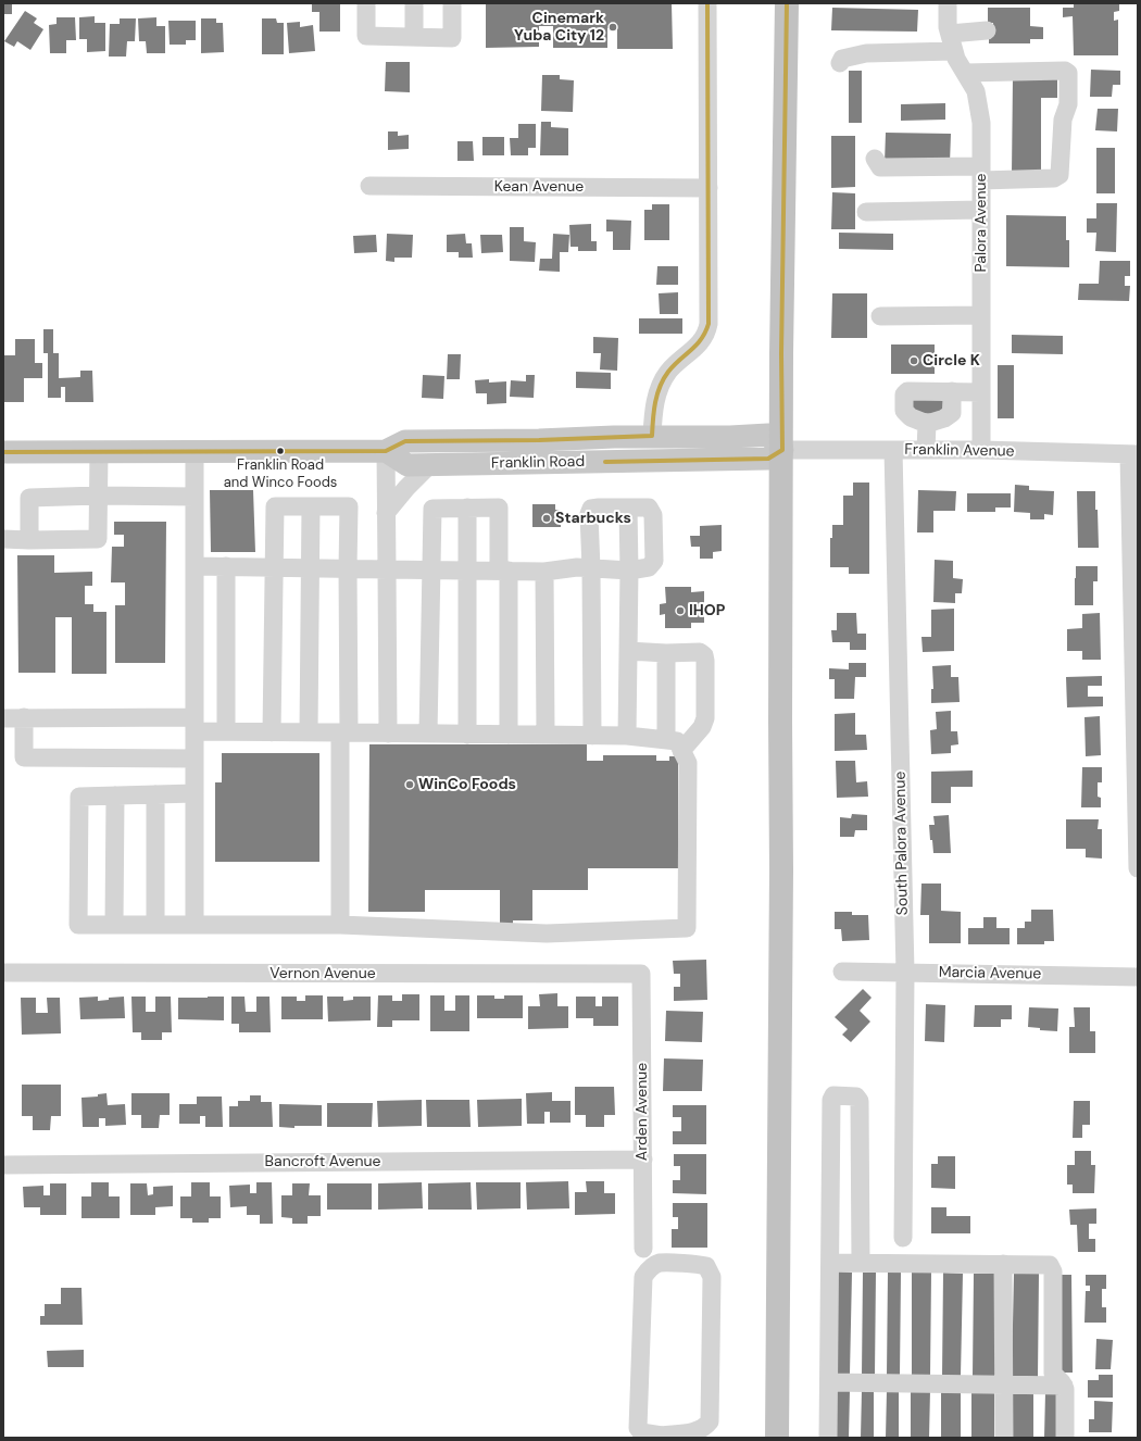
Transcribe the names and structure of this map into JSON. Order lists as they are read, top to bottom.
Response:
{
  "streets": {
    "main road": ["Franklin Road"],
    "street": [
      "Kean Avenue",
      "Palora Avenue",
      "Franklin Avenue",
      "South Palora Avenue",
      "Vernon Avenue",
      "Marcia Avenue",
      "Arden Avenue",
      "Bancroft Avenue"
    ]
  },
  "crossings": [
    ["Palora Avenue", "Franklin Avenue"],
    ["Franklin Avenue", "Franklin Road"],
    ["Franklin Avenue", "South Palora Avenue"],
    ["South Palora Avenue", "Marcia Avenue"],
    ["Vernon Avenue", "Arden Avenue"],
    ["Arden Avenue", "Bancroft Avenue"]
  ],
  "places": [
    "Cinemark Yuba City 12",
    "Circle K",
    "Franklin Road and Winco Foods",
    "Starbucks",
    "IHOP",
    "WinCo Foods"
  ]
}
